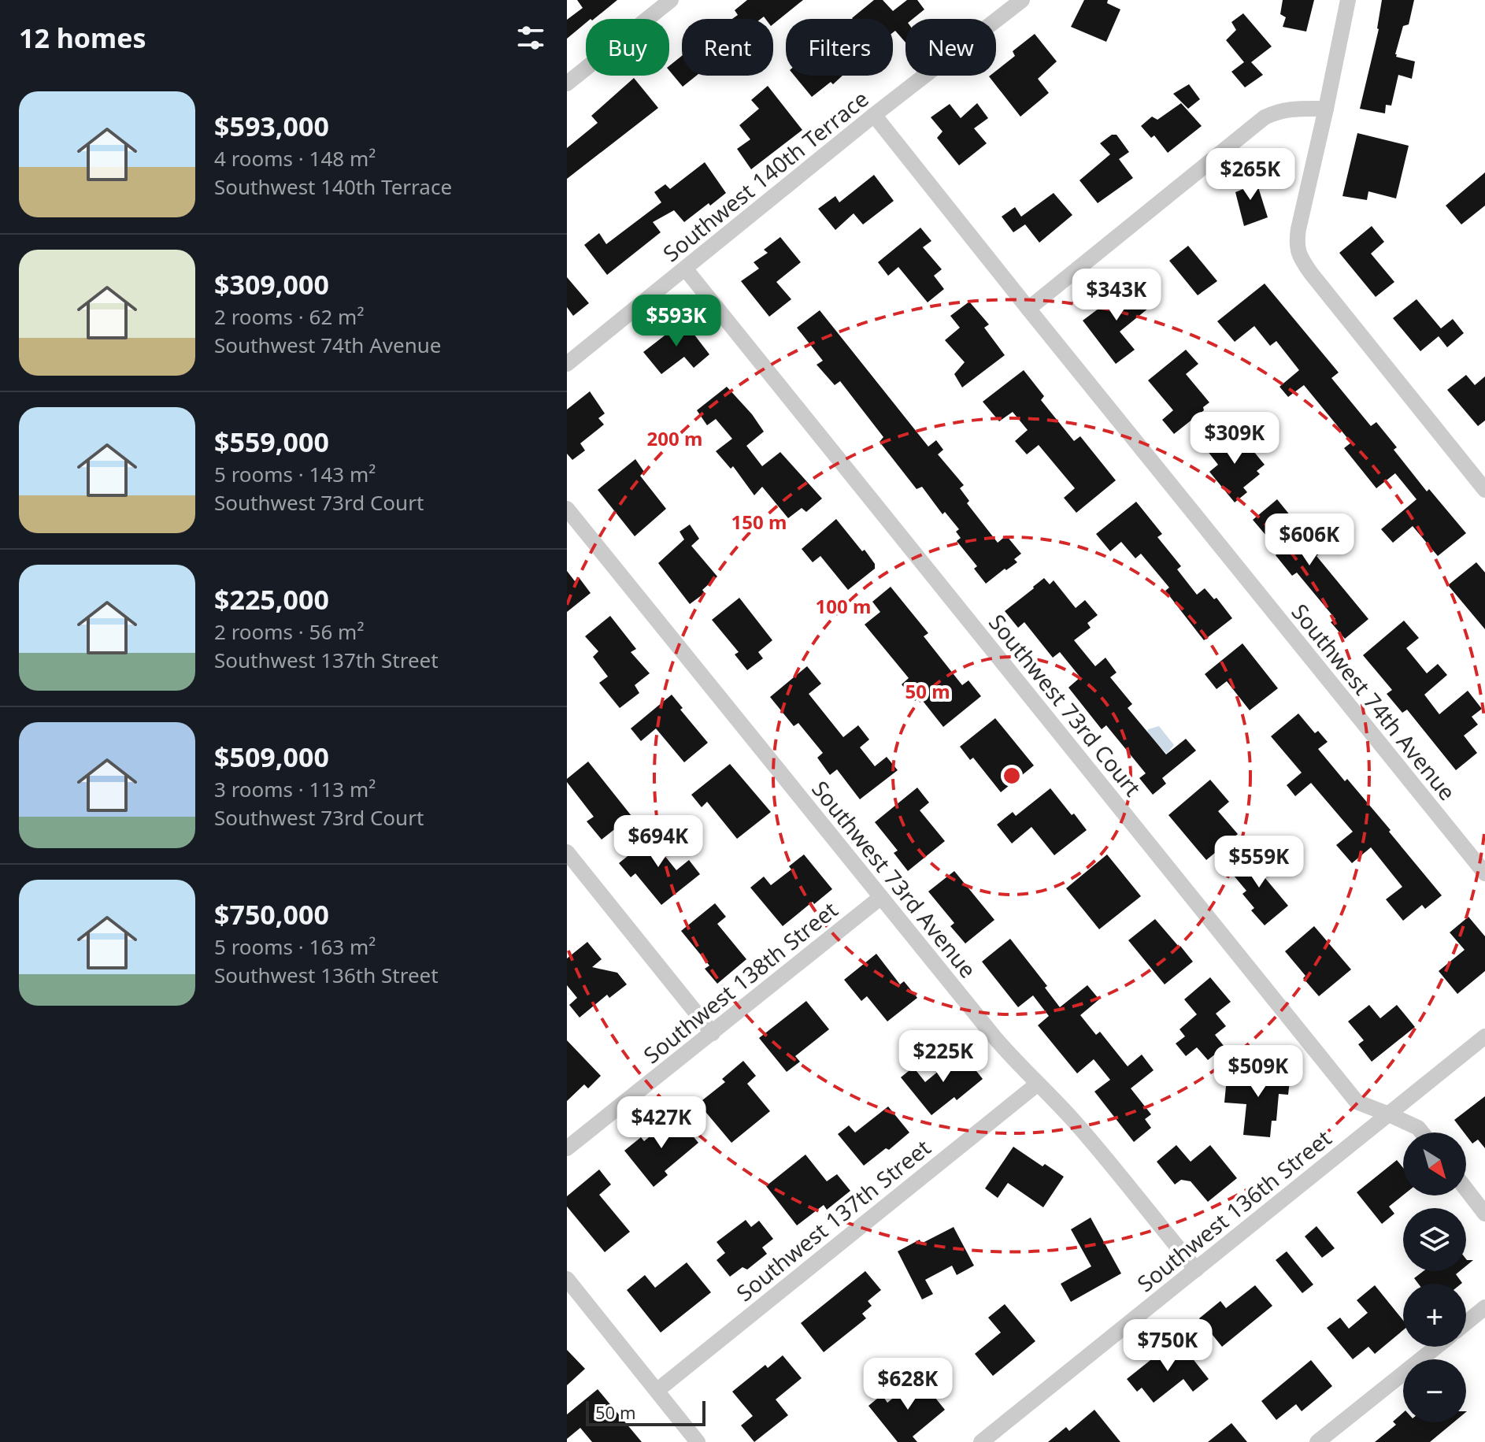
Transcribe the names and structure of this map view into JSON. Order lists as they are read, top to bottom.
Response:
{
  "streets": {
    "street": [
      "Southwest 140th Terrace",
      "Southwest 74th Avenue",
      "Southwest 73rd Court",
      "Southwest 73rd Avenue",
      "Southwest 138th Street",
      "Southwest 136th Street",
      "Southwest 137th Street"
    ]
  },
  "crossings": [
    ["Southwest 140th Terrace", "Southwest 74th Avenue"],
    ["Southwest 140th Terrace", "Southwest 73rd Court"],
    ["Southwest 73rd Court", "Southwest 136th Street"],
    ["Southwest 73rd Avenue", "Southwest 138th Street"],
    ["Southwest 73rd Avenue", "Southwest 136th Street"],
    ["Southwest 73rd Avenue", "Southwest 137th Street"]
  ],
  "scale_bar": "50 m",
  "north": "bottom right",
  "page": {
    "heading": "12 homes",
    "chip": [
      "Buy",
      "Rent",
      "Filters",
      "New"
    ],
    "list": [
      {
        "name": "$593,000",
        "note": "4 rooms · 148 m² · Southwest 140th Terrace"
      },
      {
        "name": "$309,000",
        "note": "2 rooms · 62 m² · Southwest 74th Avenue"
      },
      {
        "name": "$559,000",
        "note": "5 rooms · 143 m² · Southwest 73rd Court"
      },
      {
        "name": "$225,000",
        "note": "2 rooms · 56 m² · Southwest 137th Street"
      },
      {
        "name": "$509,000",
        "note": "3 rooms · 113 m² · Southwest 73rd Court"
      },
      {
        "name": "$750,000",
        "note": "5 rooms · 163 m² · Southwest 136th Street"
      }
    ],
    "price": [
      "$265K",
      "$343K",
      "$593K",
      "$309K",
      "$606K",
      "$694K",
      "$559K",
      "$225K",
      "$509K",
      "$427K",
      "$750K",
      "$628K"
    ],
    "map_buttons": ["+", "−"],
    "scale": "50 m"
  },
  "rings": [
    "200 m",
    "150 m",
    "100 m",
    "50 m"
  ]
}
